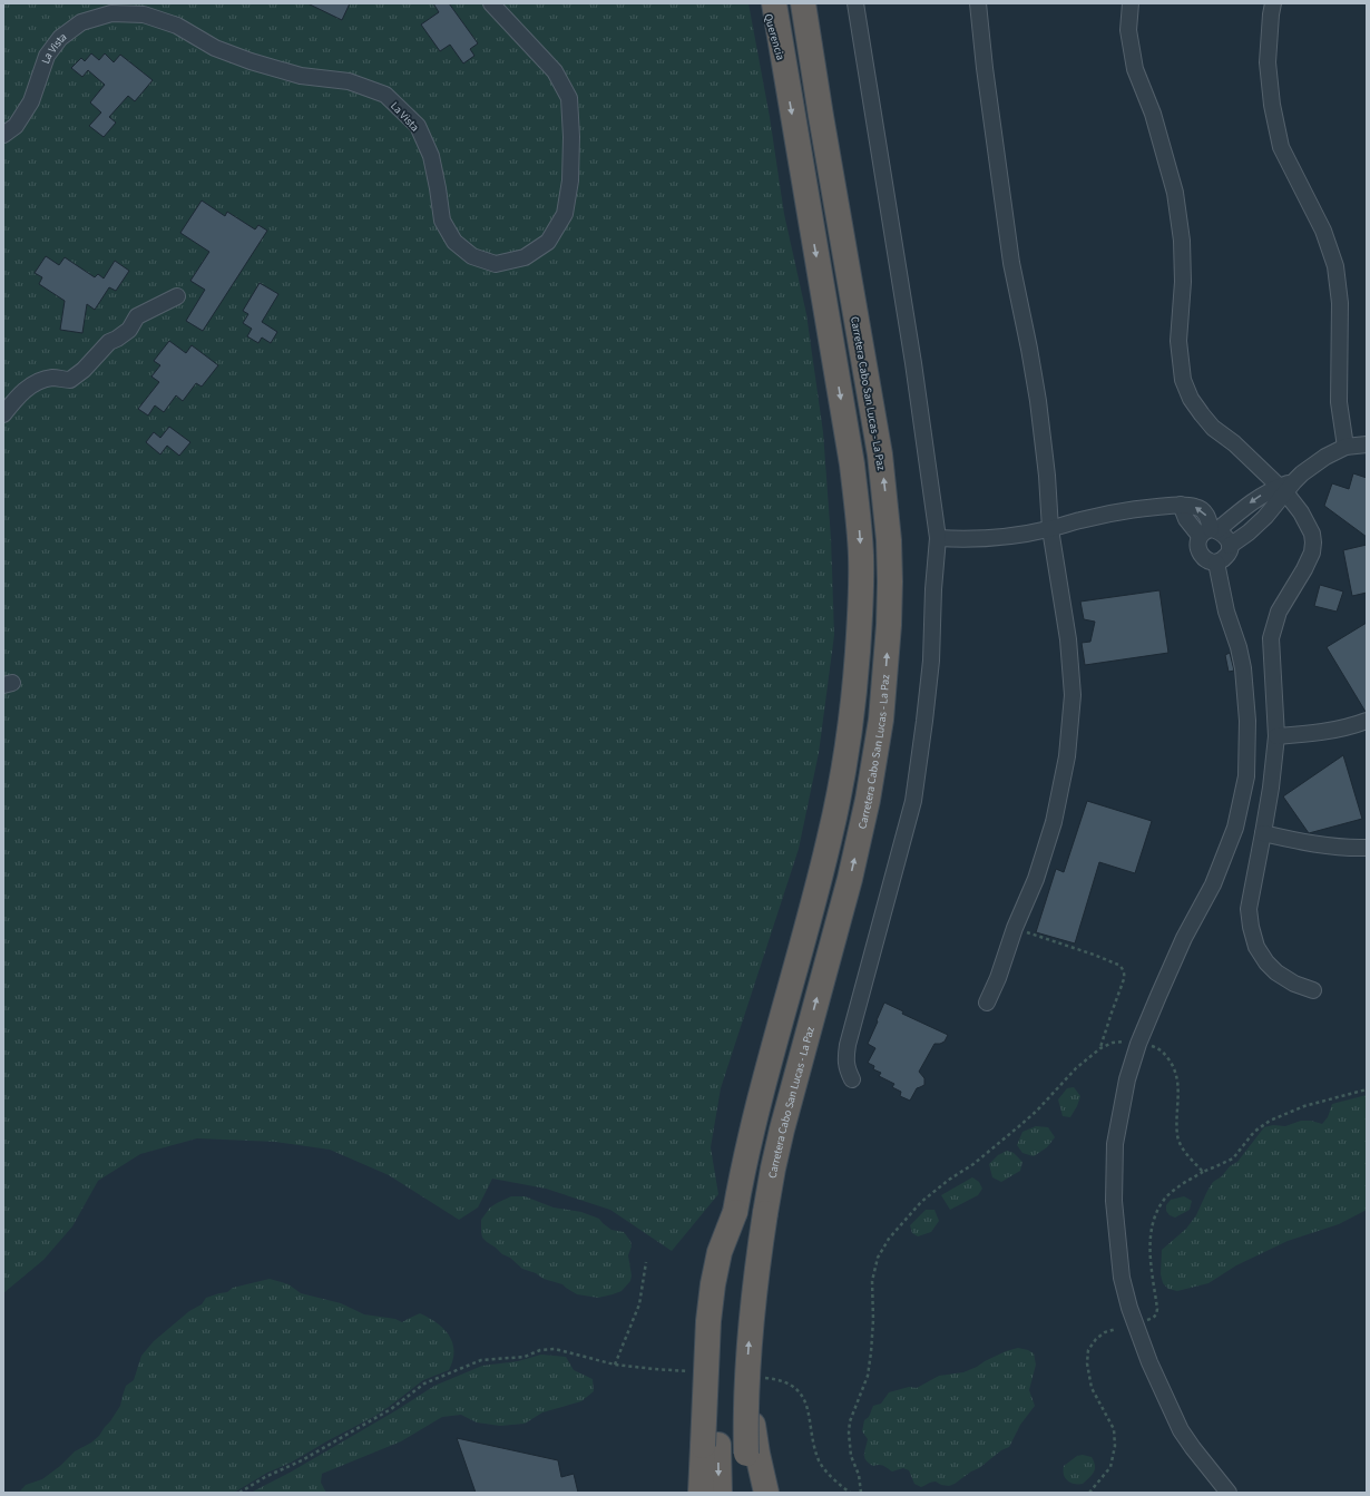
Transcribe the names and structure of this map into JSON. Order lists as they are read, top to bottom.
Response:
{
  "streets": {
    "highway": ["Carretera Cabo San Lucas - La Paz"],
    "street": ["Querencia", "La Vista"]
  }
}
